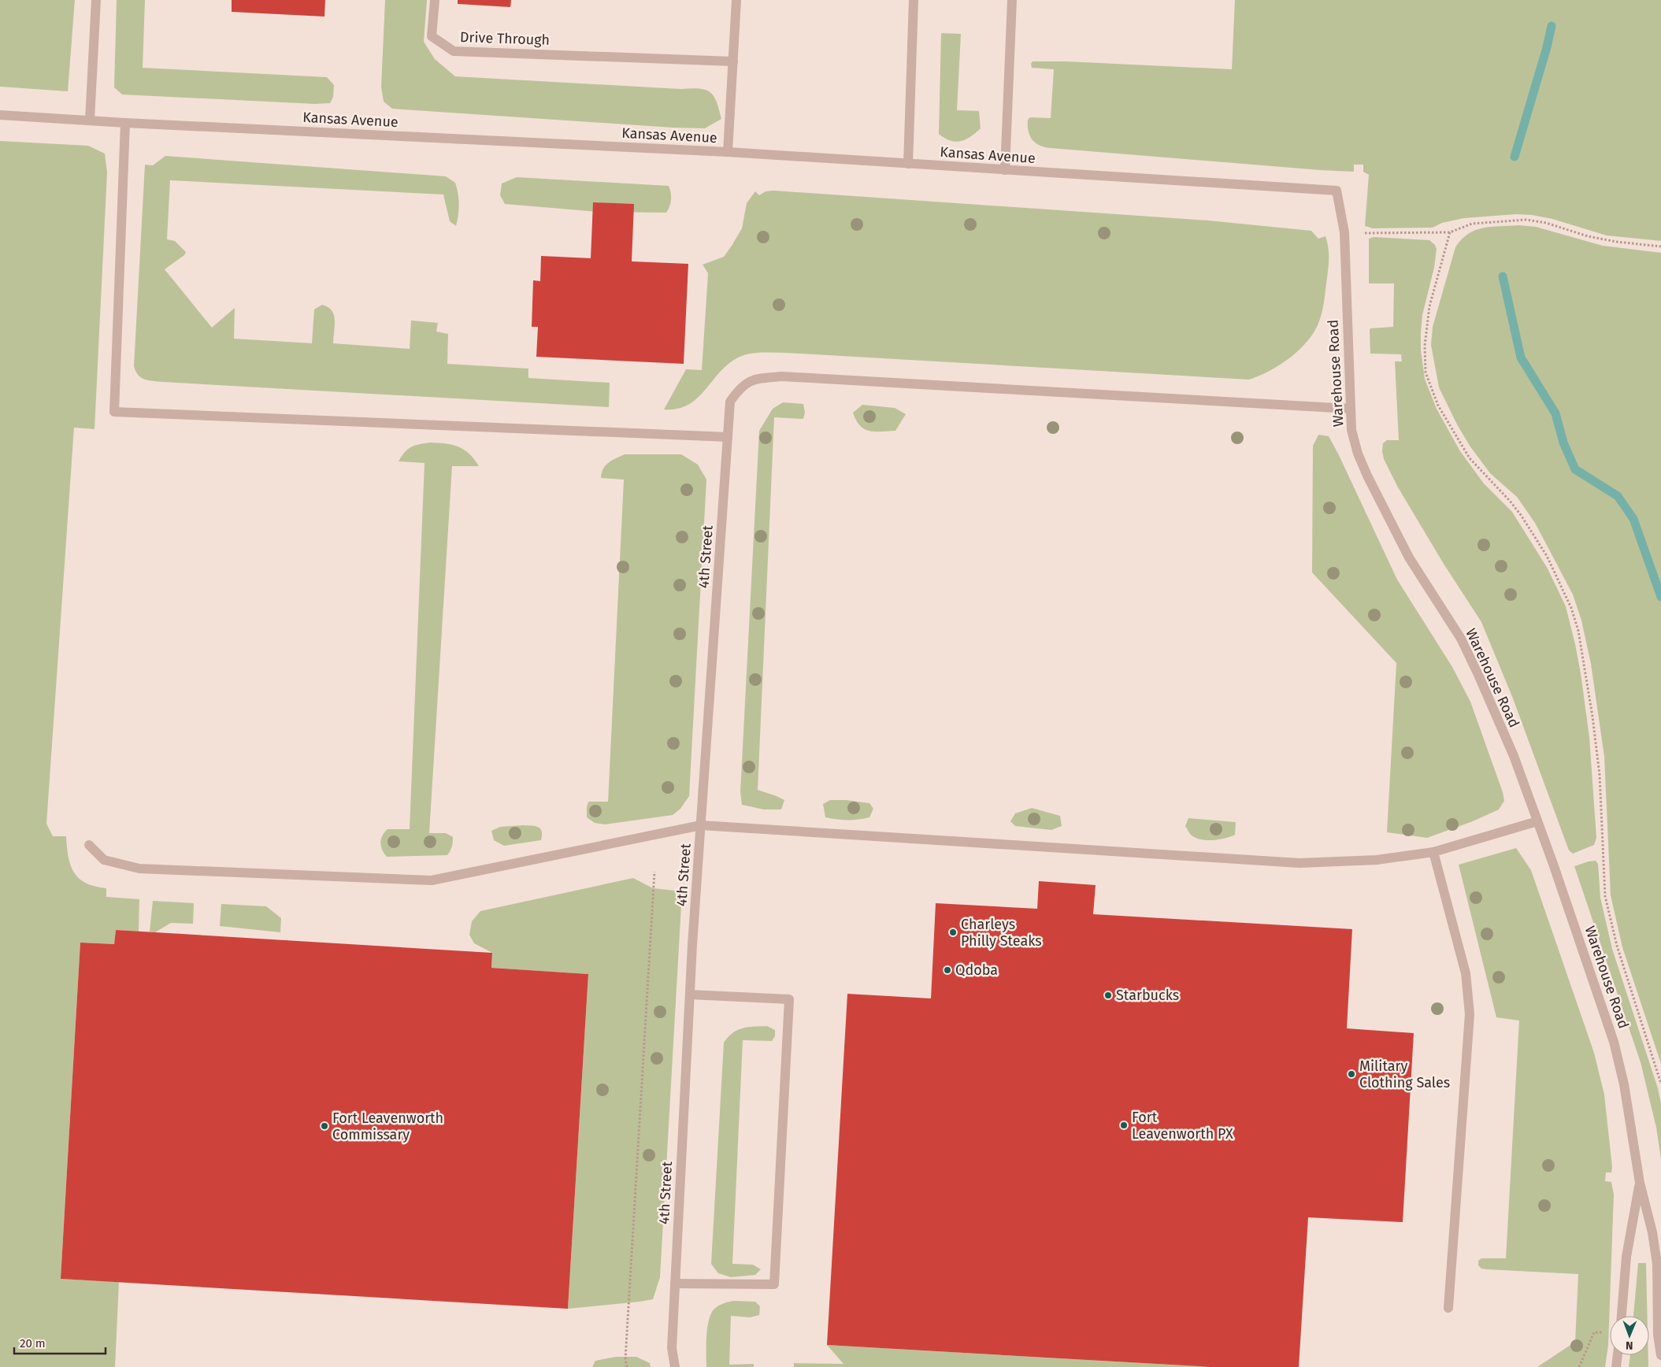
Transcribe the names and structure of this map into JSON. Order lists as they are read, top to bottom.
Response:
{
  "streets": {
    "street": [
      "Drive Through",
      "Kansas Avenue",
      "Warehouse Road",
      "4th Street"
    ]
  },
  "crossings": [
    ["Kansas Avenue", "Warehouse Road"],
    ["Warehouse Road", "4th Street"]
  ],
  "places": [
    "Charleys Philly Steaks",
    "Qdoba",
    "Starbucks",
    "Military Clothing Sales",
    "Fort Leavenworth PX",
    "Fort Leavenworth Commissary"
  ],
  "scale_bar": "20 m",
  "north": "bottom"
}
